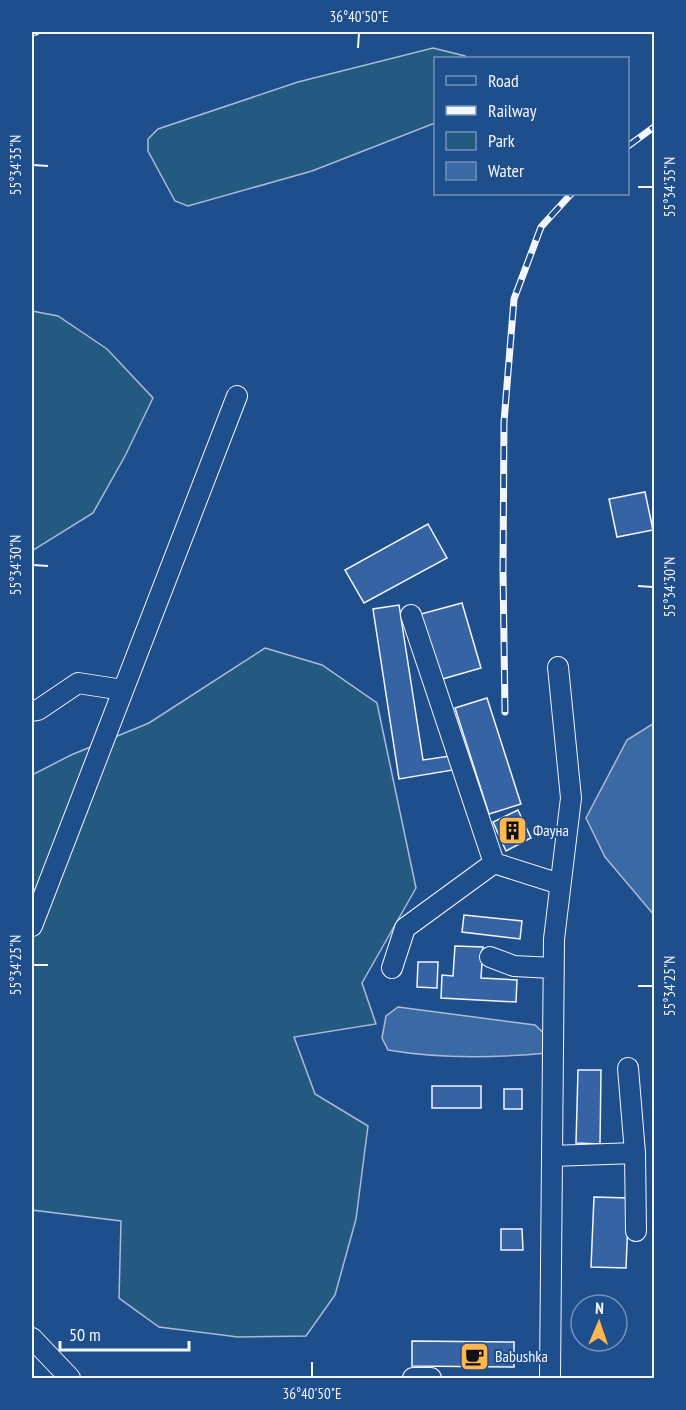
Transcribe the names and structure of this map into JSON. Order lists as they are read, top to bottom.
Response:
{
  "places": {
    "building": ["Фауна"],
    "cafe": ["Babushka"]
  },
  "legend": [
    "Road",
    "Railway",
    "Park",
    "Water"
  ],
  "scale_bar": "50 m",
  "north": "top",
  "coordinates": [
    "36°40'50\"E",
    "55°34'35\"N",
    "55°34'30\"N",
    "55°34'25\"N"
  ]
}
